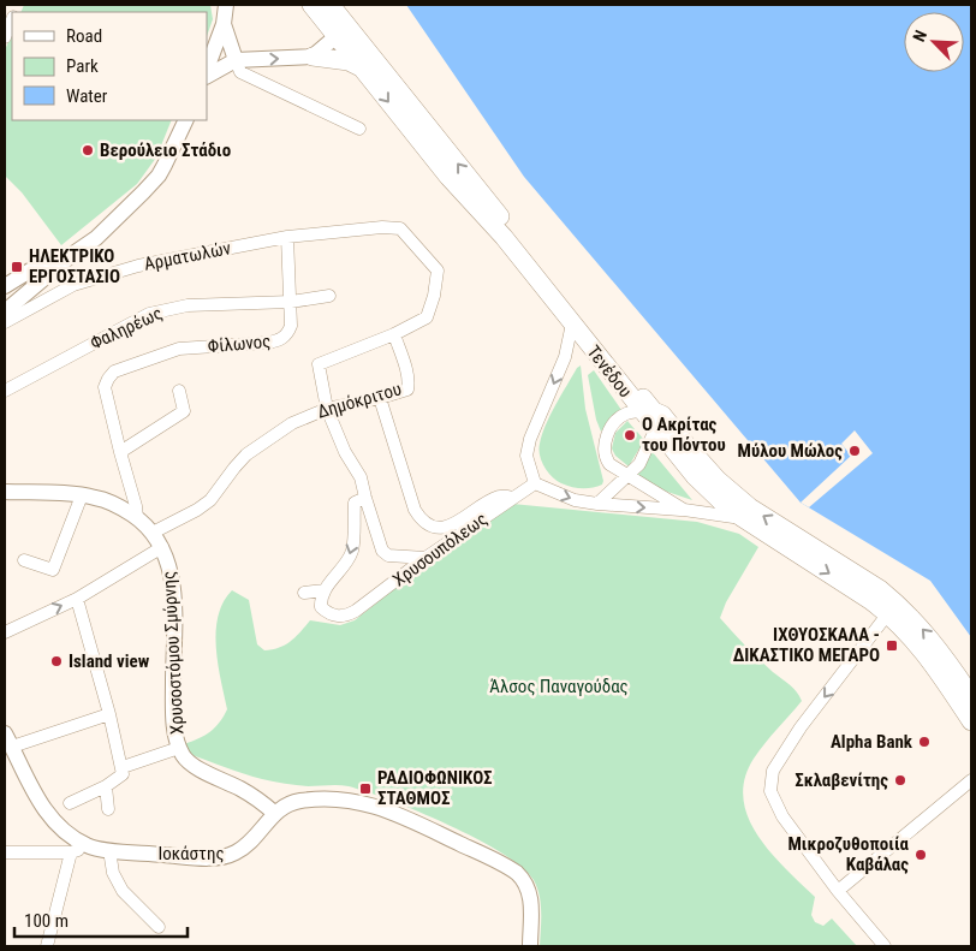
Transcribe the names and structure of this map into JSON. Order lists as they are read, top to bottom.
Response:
{
  "streets": {
    "main road": ["Τενέδου"],
    "street": [
      "Αρματωλών",
      "Φαληρέως",
      "Φίλωνος",
      "Δημόκριτου",
      "Χρυσουπόλεως",
      "Χρυσοστόμου Σμύρνης",
      "Ιοκάστης"
    ]
  },
  "crossings": [
    ["Αρματωλών", "Φίλωνος"],
    ["Αρματωλών", "Δημόκριτου"],
    ["Φαληρέως", "Φίλωνος"],
    ["Δημόκριτου", "Χρυσοστόμου Σμύρνης"],
    ["Χρυσοστόμου Σμύρνης", "Ιοκάστης"]
  ],
  "parks": ["Άλσος Παναγούδας"],
  "places": {
    "other": [
      "Βερούλειο Στάδιο",
      "Ο Ακρίτας του Πόντου",
      "Μύλου Μώλος",
      "Island view",
      "Alpha Bank",
      "Σκλαβενίτης",
      "Μικροζυθοποιία Καβάλας"
    ],
    "transit": ["ΗΛΕΚΤΡΙΚΟ ΕΡΓΟΣΤΑΣΙΟ", "ΙΧΘΥΟΣΚΑΛΑ - ΔΙΚΑΣΤΙΚΟ ΜΕΓΑΡΟ", "ΡΑΔΙΟΦΩΝΙΚΟΣ ΣΤΑΘΜΟΣ"]
  },
  "legend": ["Road", "Park", "Water"],
  "scale_bar": "100 m",
  "north": "top left"
}
